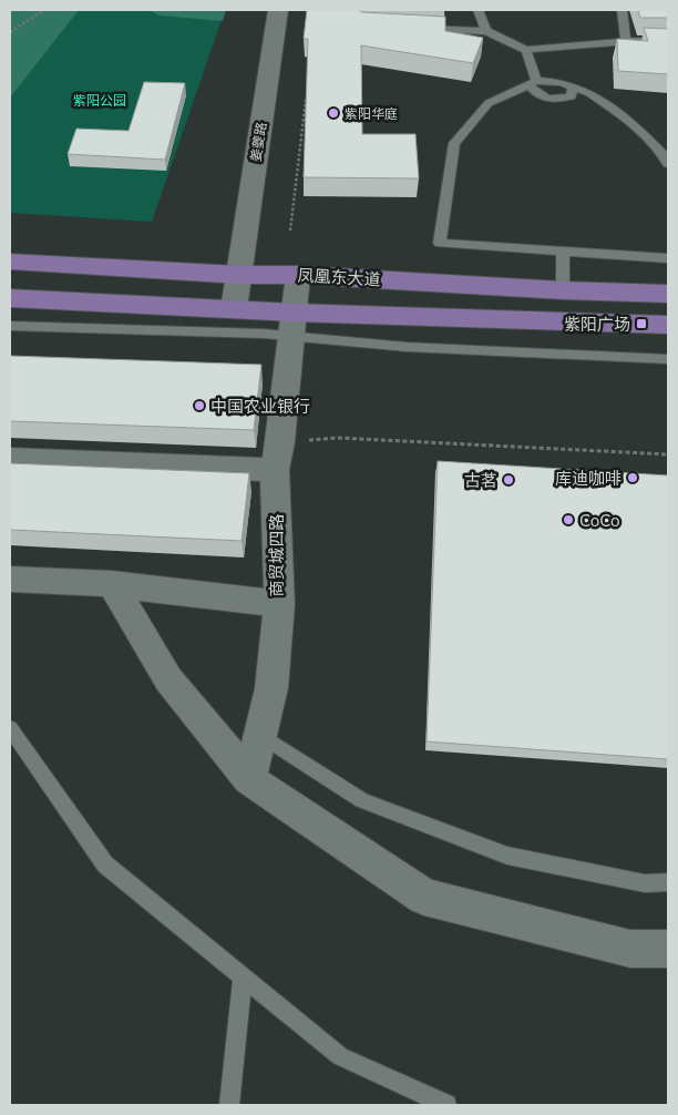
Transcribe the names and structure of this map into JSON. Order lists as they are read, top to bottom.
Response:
{
  "streets": {
    "main road": ["凤凰东大道"],
    "street": ["姜夔路", "商贸城四路"]
  },
  "crossings": [
    ["姜夔路", "凤凰东大道"],
    ["凤凰东大道", "商贸城四路"]
  ],
  "parks": ["紫阳公园"],
  "places": {
    "other": [
      "紫阳华庭",
      "中国农业银行",
      "库迪咖啡",
      "古茗",
      "CoCo"
    ],
    "transit": ["紫阳广场"]
  }
}
